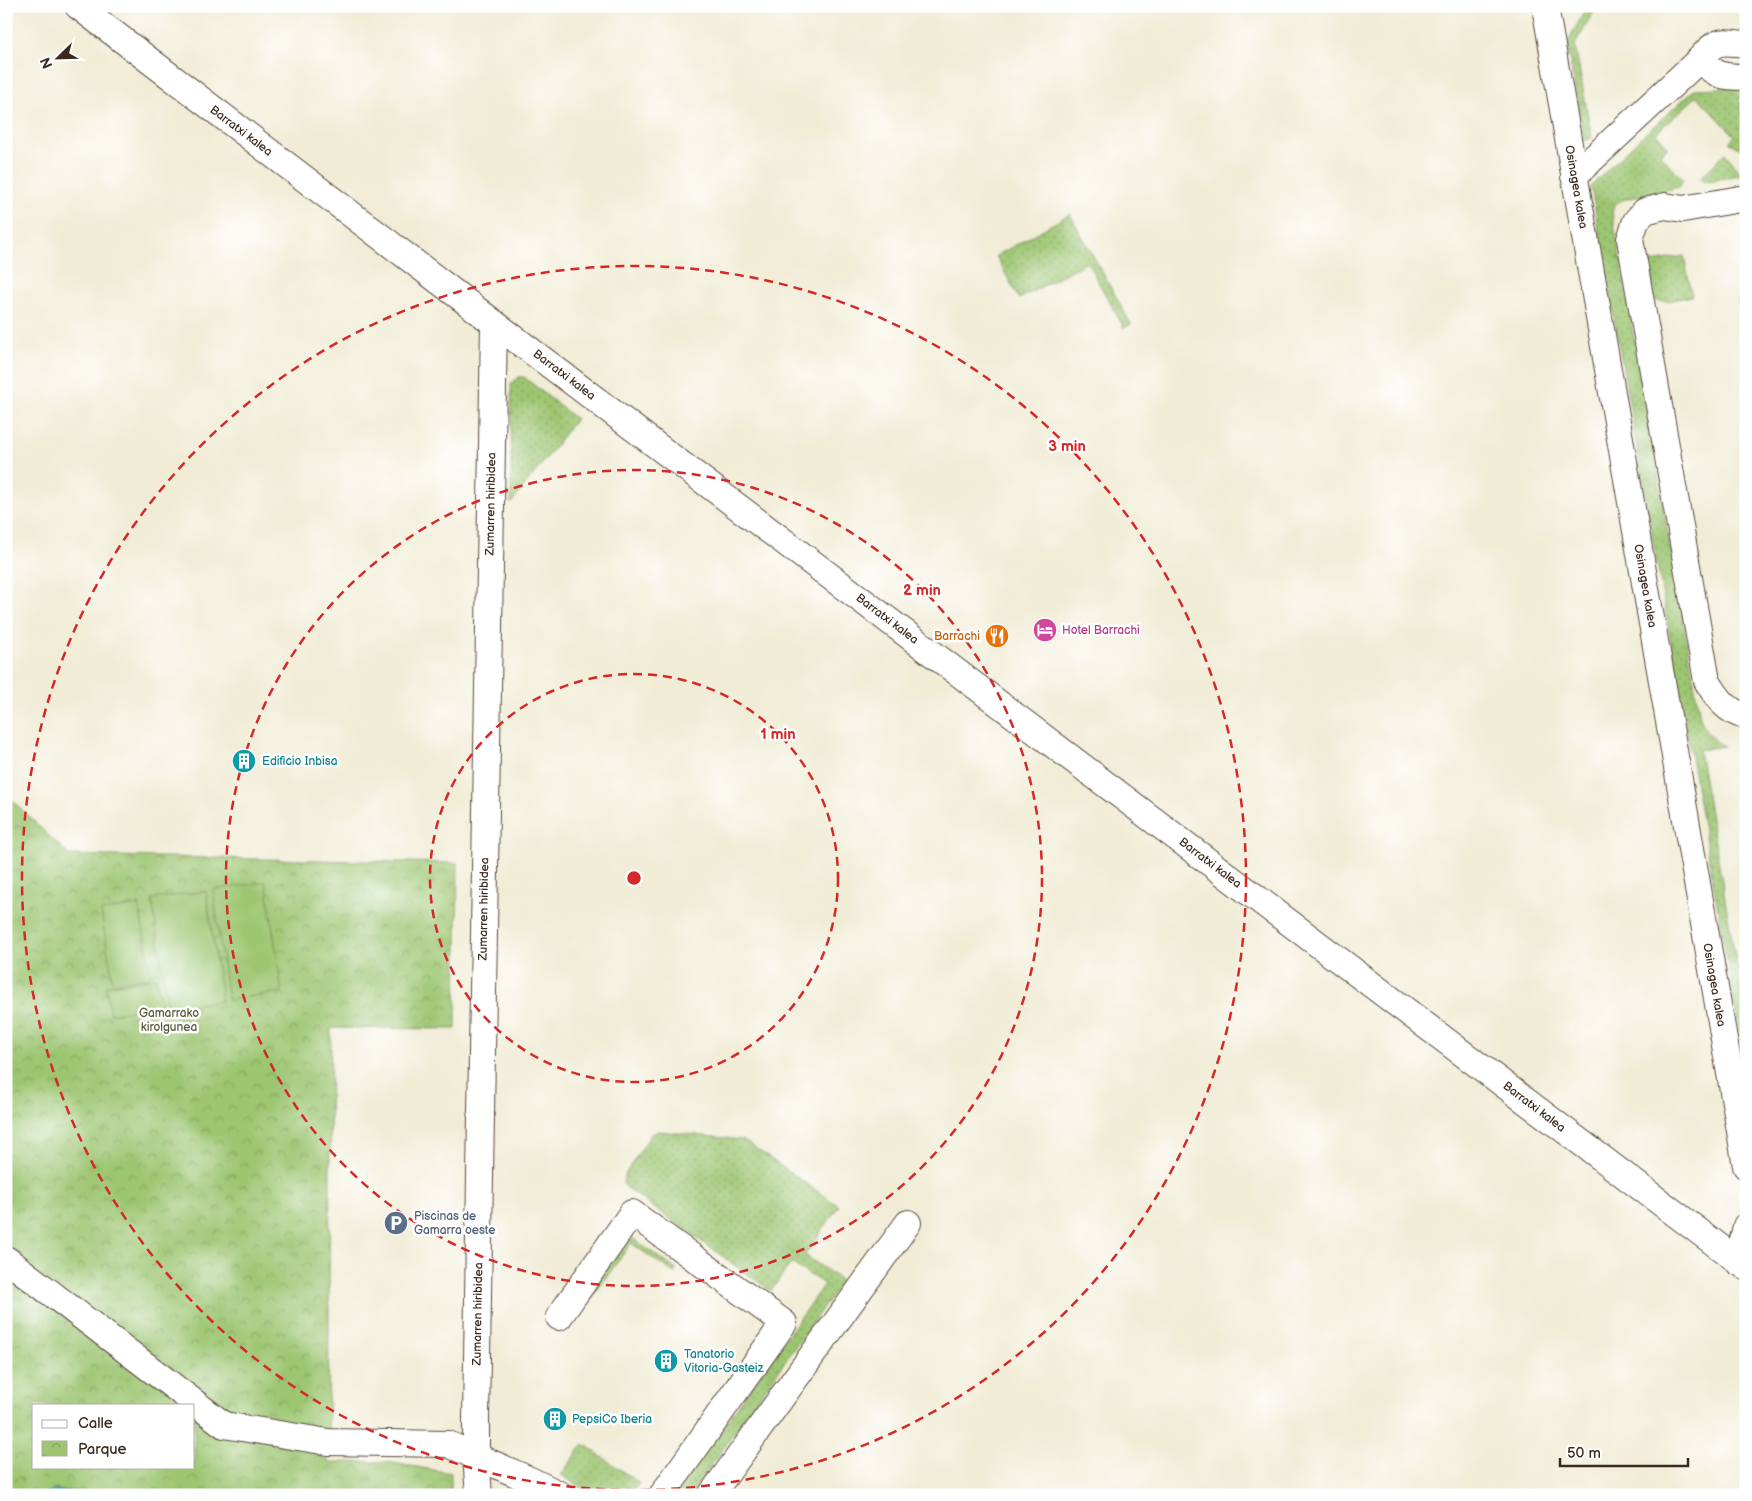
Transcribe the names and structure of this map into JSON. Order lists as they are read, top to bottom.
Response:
{
  "streets": {
    "street": ["Barratxi kalea", "Osinagea kalea", "Zumarren hiribidea"]
  },
  "crossings": [
    ["Barratxi kalea", "Zumarren hiribidea"]
  ],
  "parks": ["Gamarrako kirolgunea"],
  "places": {
    "hotel": ["Hotel Barrachi"],
    "restaurant": ["Barrachi"],
    "building": ["Edificio Inbisa", "Tanatorio Vitoria-Gasteiz", "PepsiCo Iberia"],
    "parking": ["Piscinas de Gamarra oeste"]
  },
  "legend": ["Calle", "Parque"],
  "scale_bar": "50 m",
  "north": "bottom left",
  "rings": ["3 min", "2 min", "1 min"]
}
